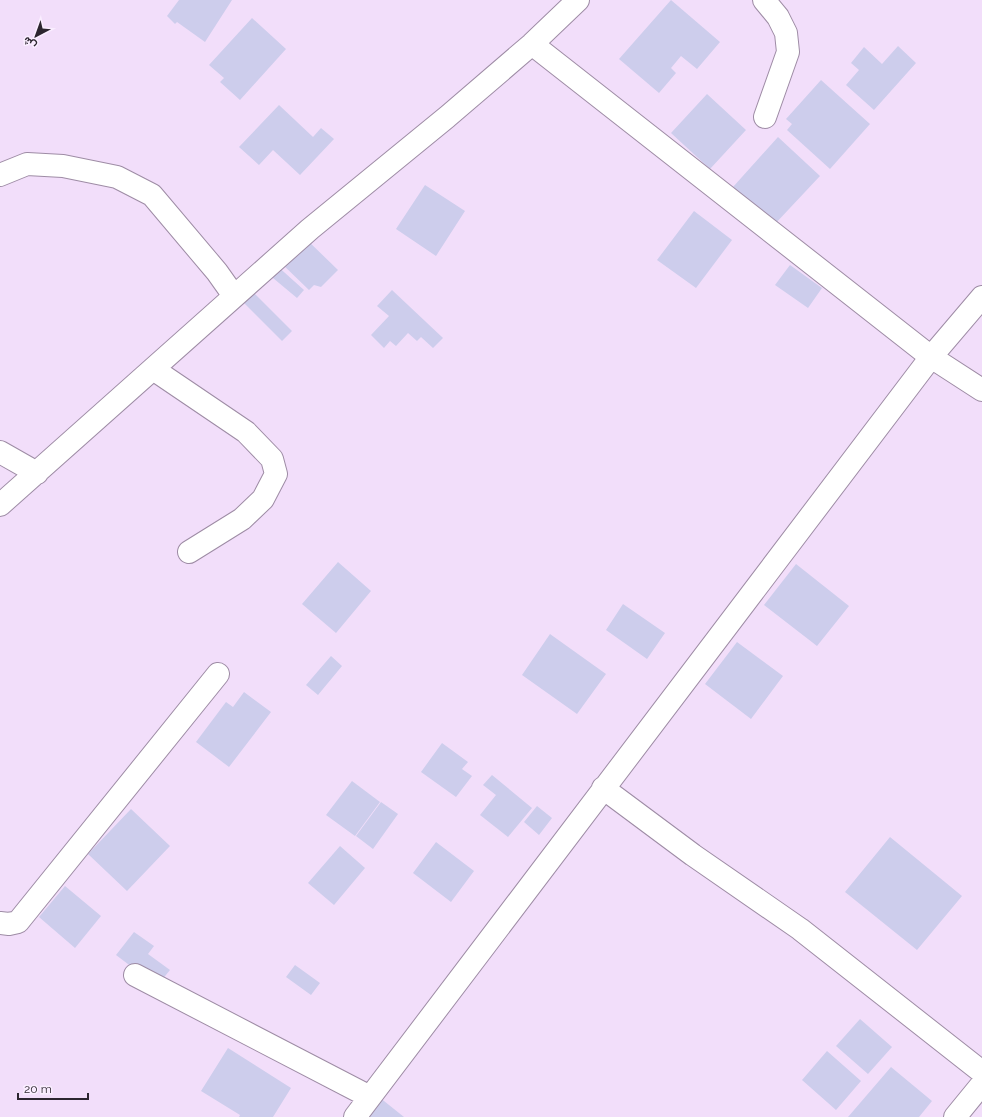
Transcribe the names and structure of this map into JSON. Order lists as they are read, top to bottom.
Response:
{
  "scale_bar": "20 m",
  "north": "bottom left"
}
